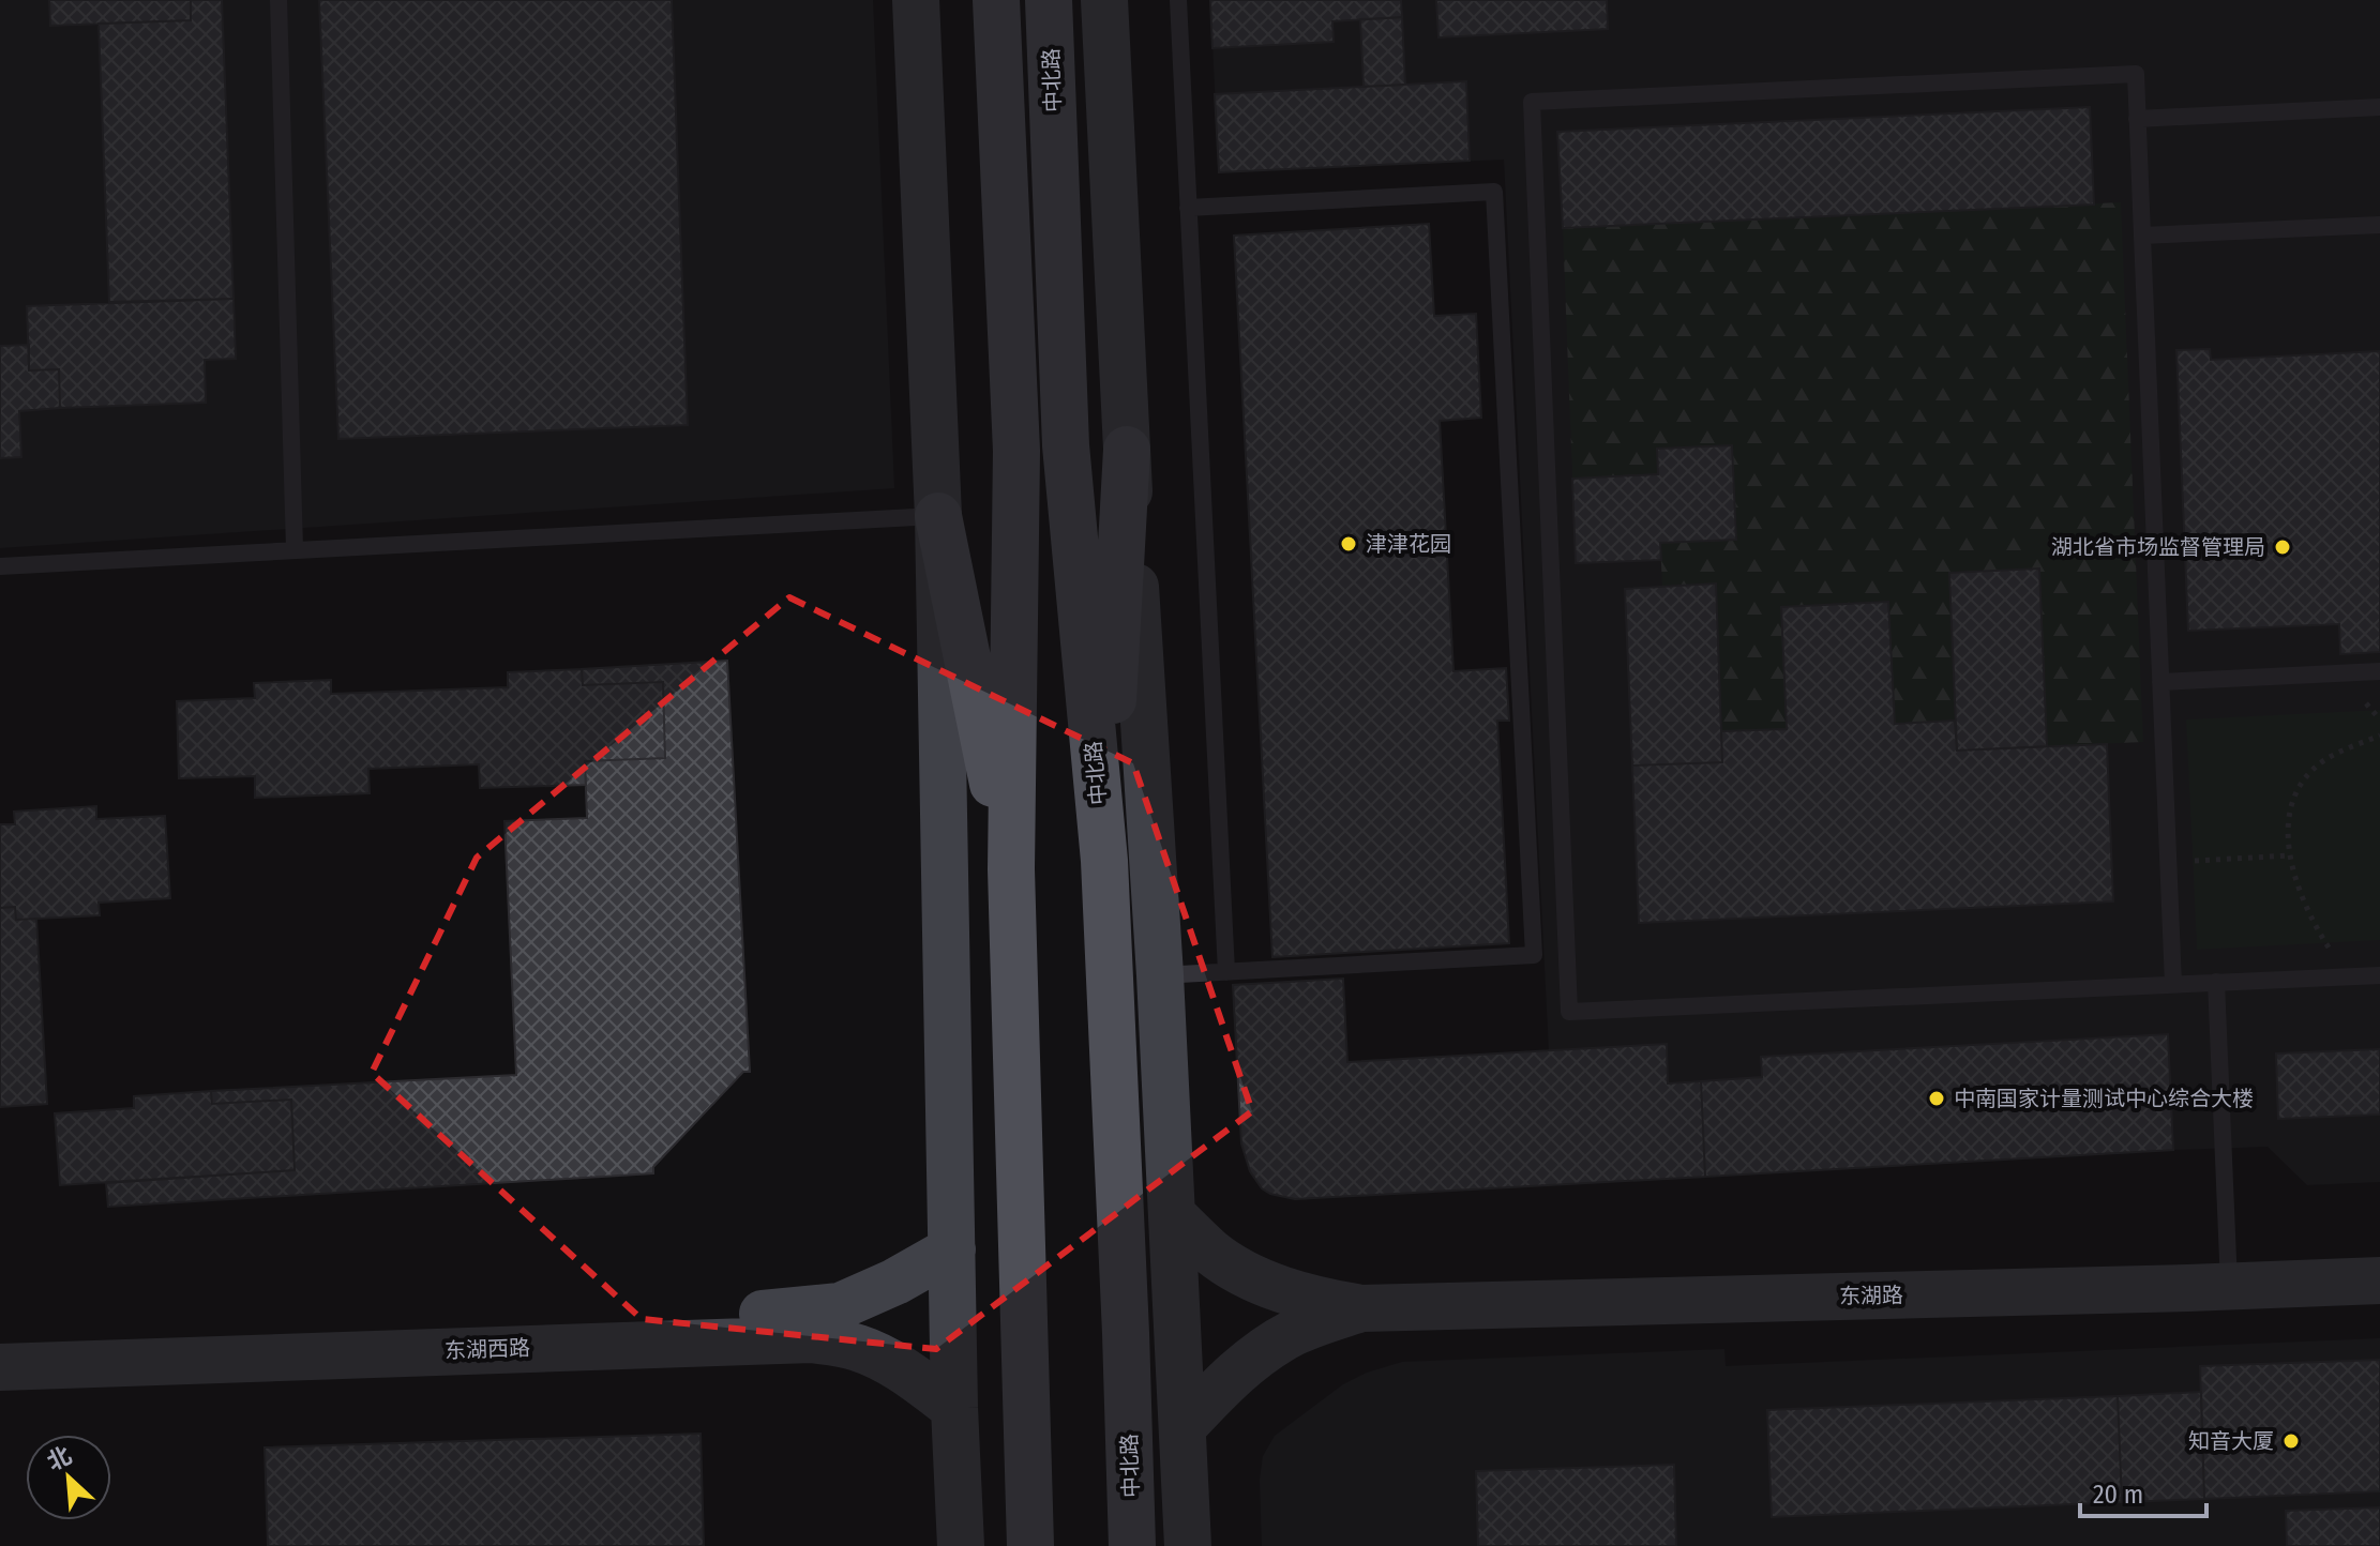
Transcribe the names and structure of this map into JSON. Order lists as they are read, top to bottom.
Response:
{
  "streets": {
    "main road": ["中北路"],
    "street": ["东湖路", "东湖西路"]
  },
  "crossings": [
    ["中北路", "东湖路"]
  ],
  "places": [
    "津津花园",
    "湖北省市场监督管理局",
    "中南国家计量测试中心综合大楼",
    "知音大厦"
  ],
  "scale_bar": "20 m",
  "north": "top left"
}
